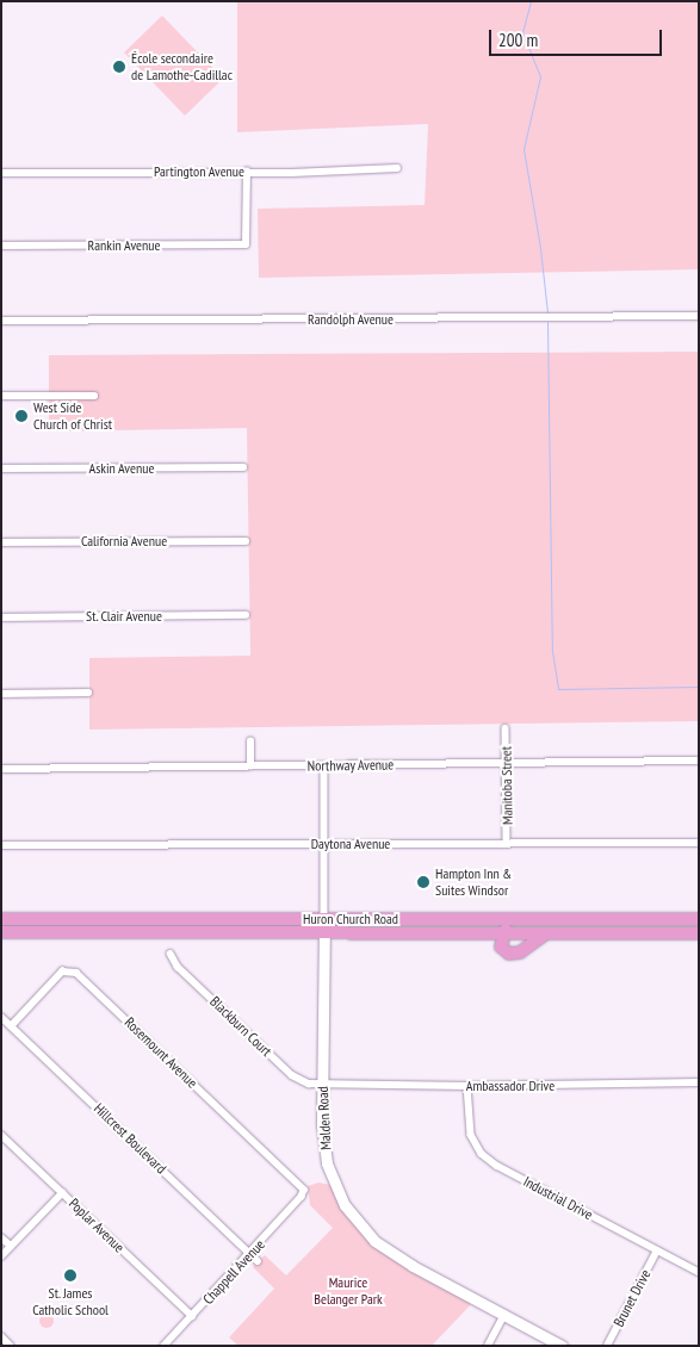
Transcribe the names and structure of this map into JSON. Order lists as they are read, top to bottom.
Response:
{
  "streets": {
    "highway": ["Huron Church Road"],
    "main road": ["Malden Road"],
    "street": [
      "Partington Avenue",
      "Rankin Avenue",
      "Randolph Avenue",
      "Askin Avenue",
      "California Avenue",
      "St. Clair Avenue",
      "Northway Avenue",
      "Manitoba Street",
      "Daytona Avenue",
      "Blackburn Court",
      "Rosemount Avenue",
      "Ambassador Drive",
      "Hillcrest Boulevard",
      "Industrial Drive",
      "Poplar Avenue",
      "Chappell Avenue",
      "Brunet Drive"
    ]
  },
  "crossings": [
    ["Partington Avenue", "Rankin Avenue"],
    ["Northway Avenue", "Manitoba Street"],
    ["Northway Avenue", "Malden Road"],
    ["Manitoba Street", "Daytona Avenue"],
    ["Daytona Avenue", "Malden Road"],
    ["Huron Church Road", "Malden Road"],
    ["Blackburn Court", "Ambassador Drive"],
    ["Blackburn Court", "Malden Road"],
    ["Rosemount Avenue", "Hillcrest Boulevard"],
    ["Rosemount Avenue", "Chappell Avenue"],
    ["Ambassador Drive", "Malden Road"],
    ["Ambassador Drive", "Industrial Drive"],
    ["Hillcrest Boulevard", "Chappell Avenue"],
    ["Industrial Drive", "Brunet Drive"],
    ["Poplar Avenue", "Chappell Avenue"]
  ],
  "parks": ["Maurice Belanger Park"],
  "places": [
    "École secondaire de Lamothe-Cadillac",
    "West Side Church of Christ",
    "Hampton Inn & Suites Windsor",
    "St. James Catholic School"
  ],
  "scale_bar": "200 m"
}
